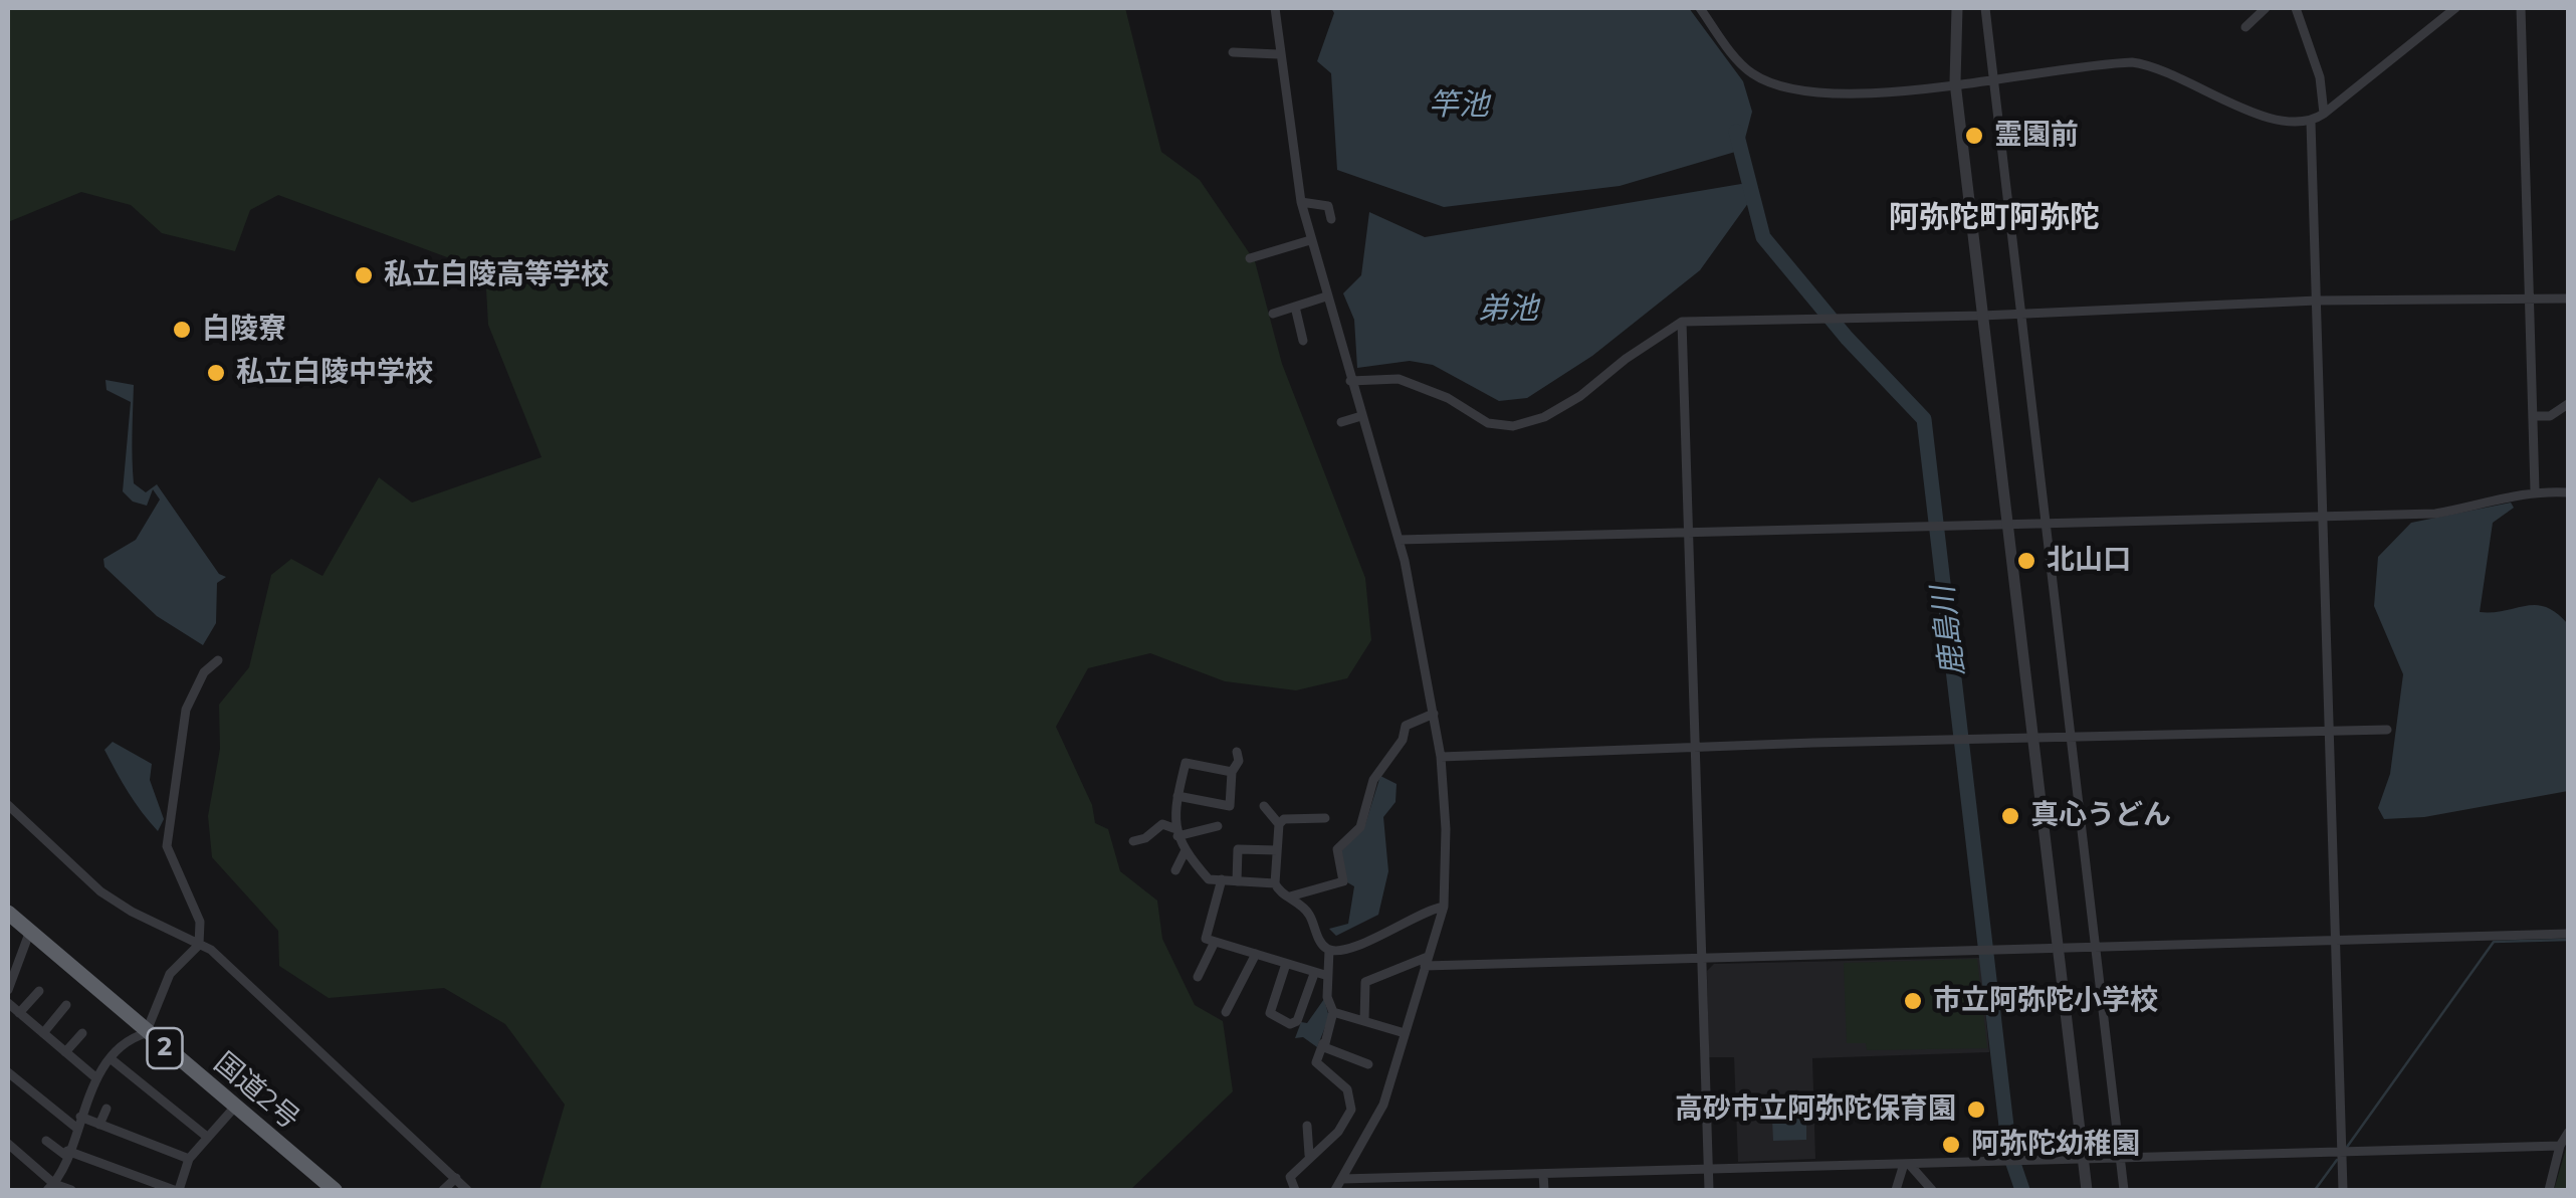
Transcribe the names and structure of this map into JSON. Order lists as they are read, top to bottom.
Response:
{
  "streets": {
    "highway": ["2", "国道2号"]
  },
  "districts": ["阿弥陀町阿弥陀"],
  "water": ["竿池", "弟池", "鹿島川"],
  "places": [
    "霊園前",
    "私立白陵高等学校",
    "白陵寮",
    "私立白陵中学校",
    "北山口",
    "真心うどん",
    "市立阿弥陀小学校",
    "高砂市立阿弥陀保育園",
    "阿弥陀幼稚園"
  ]
}
